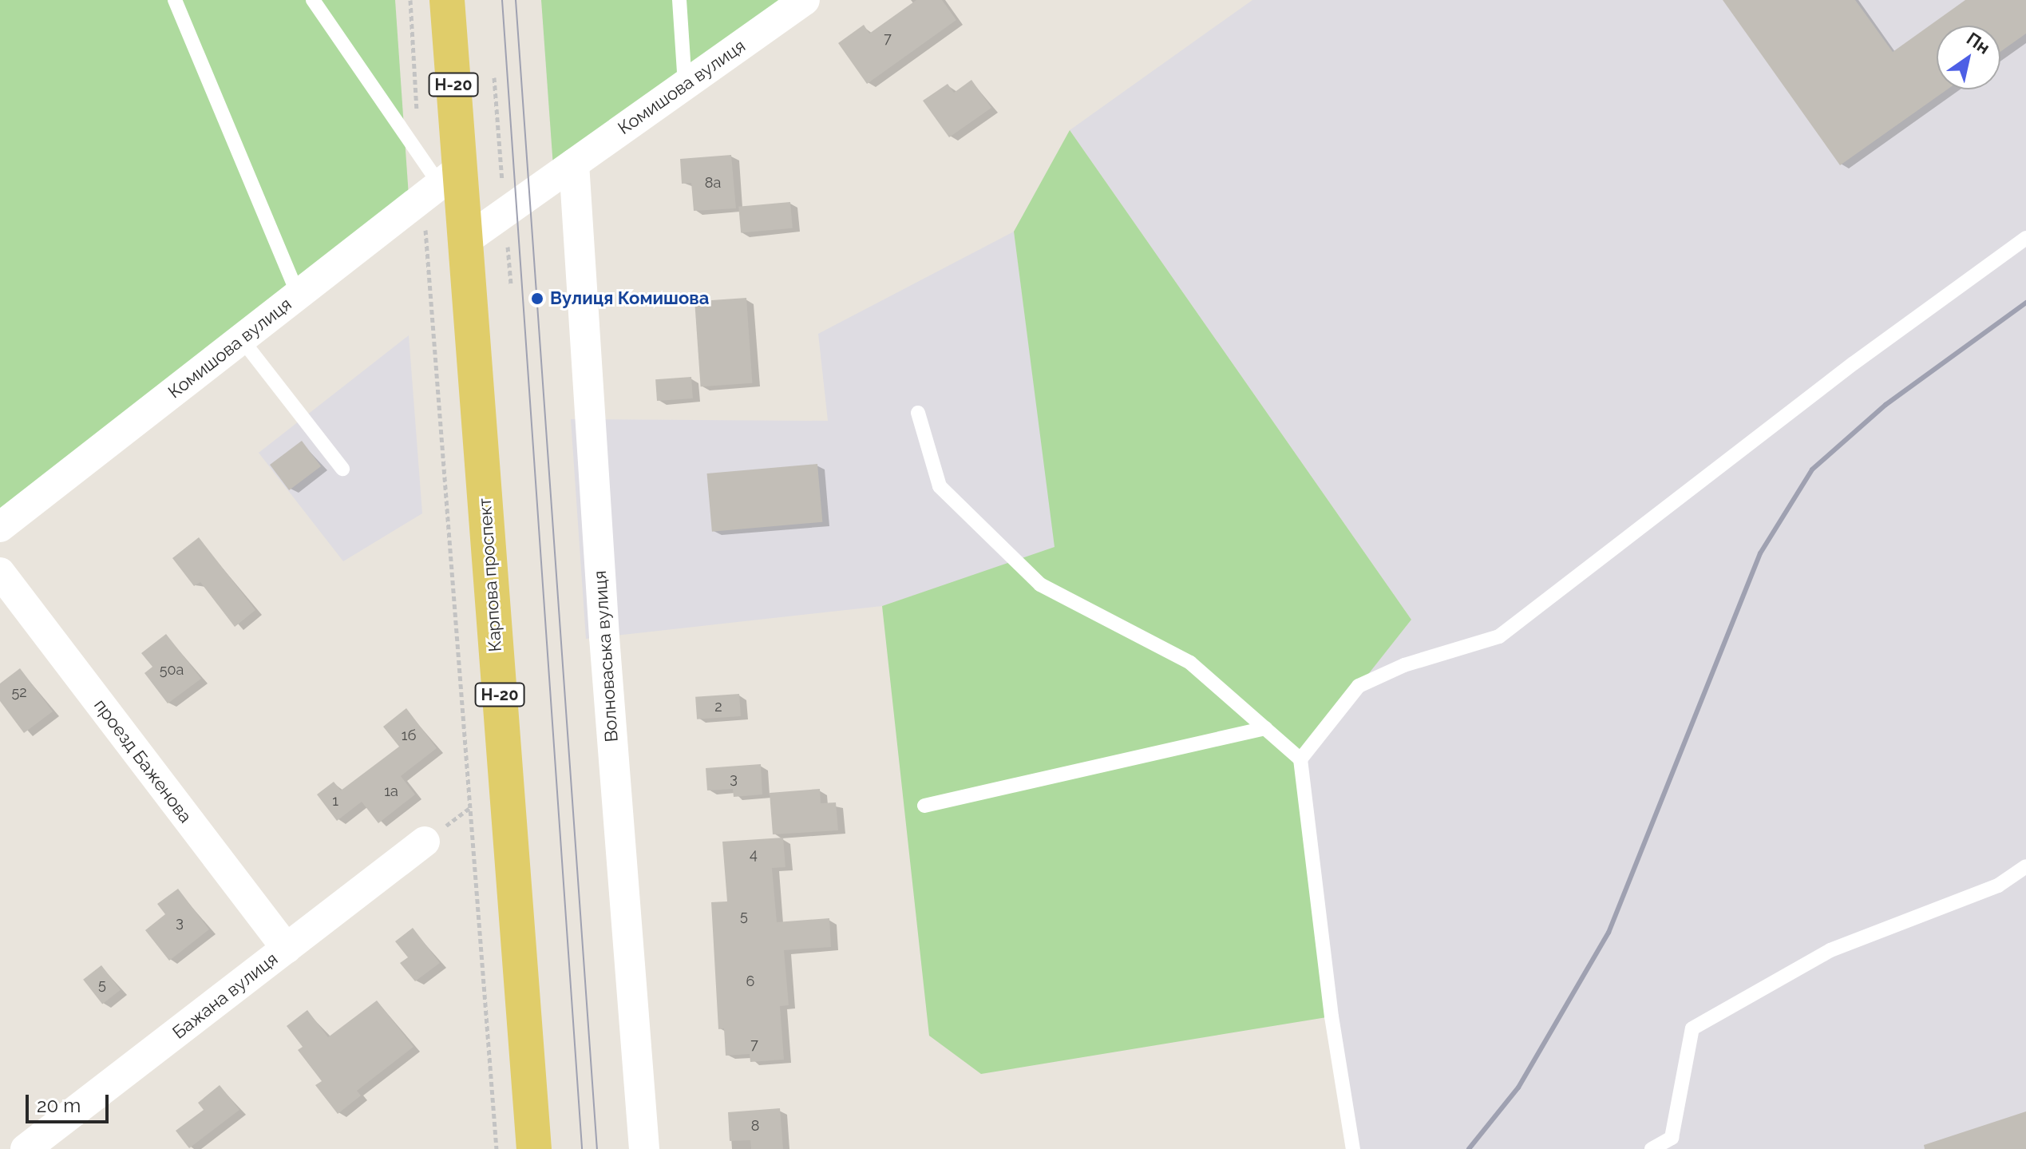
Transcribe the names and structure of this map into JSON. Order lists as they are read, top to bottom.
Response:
{
  "streets": {
    "main road": ["Н-20", "Карпова проспект"],
    "street": [
      "Комишова вулиця",
      "Волноваська вулиця",
      "проезд Баженова",
      "Бажана вулиця"
    ]
  },
  "crossings": [
    ["Комишова вулиця", "Карпова проспект"],
    ["Комишова вулиця", "Волноваська вулиця"],
    ["проезд Баженова", "Бажана вулиця"]
  ],
  "places": ["Вулиця Комишова"],
  "house_numbers": [
    "7",
    "8а",
    "50а",
    "52",
    "2",
    "1б",
    "3",
    "1а",
    "1",
    "4",
    "5",
    "3",
    "6",
    "5",
    "7",
    "8"
  ],
  "scale_bar": "20 m",
  "north": "top right"
}
